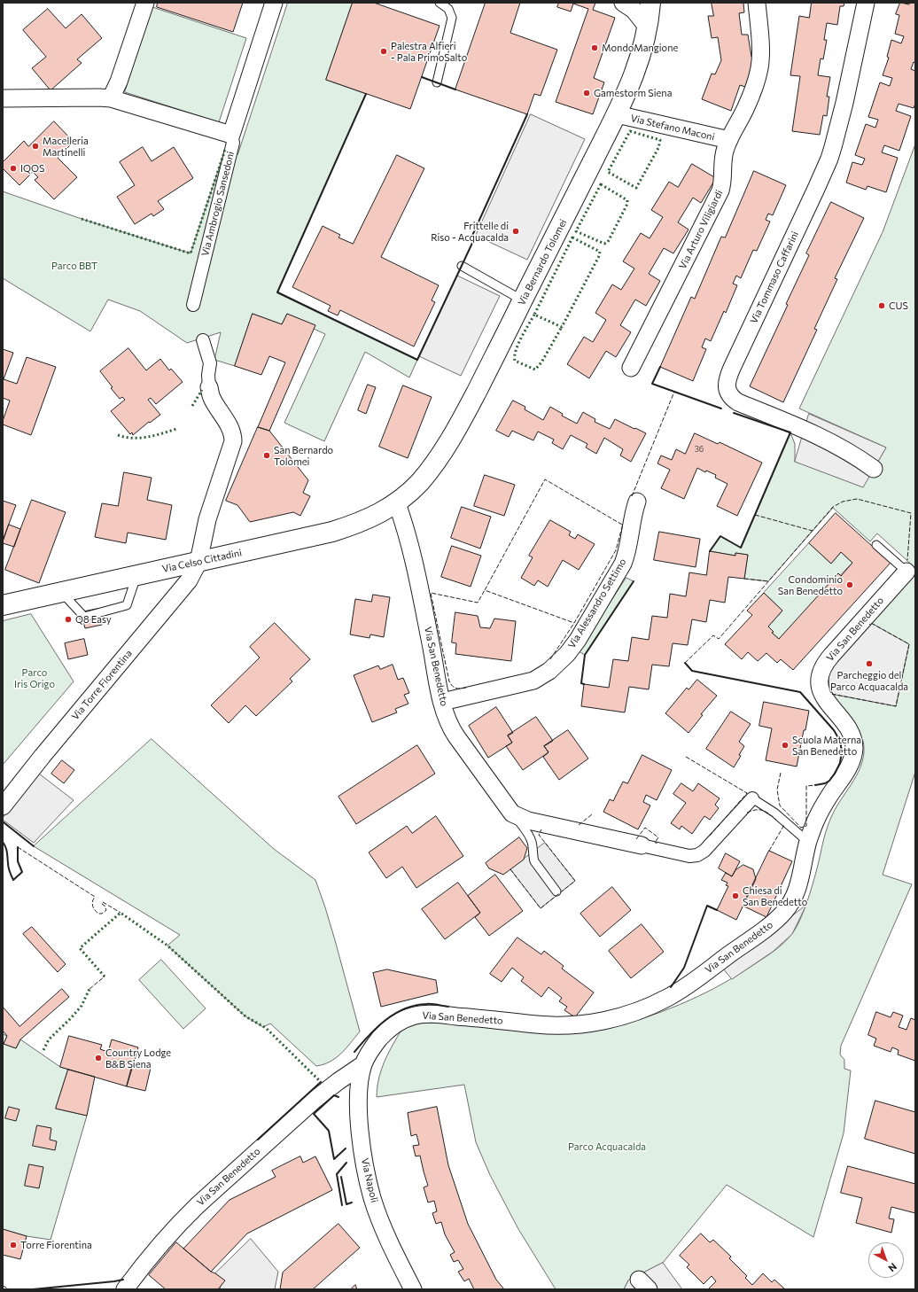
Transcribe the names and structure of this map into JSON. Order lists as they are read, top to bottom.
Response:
{
  "streets": {
    "street": [
      "Via Stefano Maconi",
      "Via Ambrogio Sansedoni",
      "Via Arturo Viligiardi",
      "Via Bernardo Tolomei",
      "Via Tommaso Caffarini",
      "Via Celso Cittadini",
      "Via Alessandro Settimo",
      "Via San Benedetto",
      "Via Torre Fiorentina",
      "Via Napoli"
    ]
  },
  "crossings": [
    ["Via Stefano Maconi", "Via Arturo Viligiardi"],
    ["Via Stefano Maconi", "Via Bernardo Tolomei"],
    ["Via Bernardo Tolomei", "Via Celso Cittadini"],
    ["Via Bernardo Tolomei", "Via San Benedetto"],
    ["Via Celso Cittadini", "Via San Benedetto"],
    ["Via Celso Cittadini", "Via Torre Fiorentina"],
    ["Via Alessandro Settimo", "Via San Benedetto"],
    ["Via San Benedetto", "Via Napoli"]
  ],
  "parks": ["Parco BBT", "Parco Iris Origo", "Parco Acquacalda"],
  "places": [
    "MondoMangione",
    "Palestra Alfieri - Pala PrimoSalto",
    "Gamestorm Siena",
    "Macelleria Martinelli",
    "IQOS",
    "Frittelle di Riso - Acquacalda",
    "CUS",
    "San Bernardo Tolomei",
    "Condominio San Benedetto",
    "Q8 Easy",
    "Parcheggio del Parco Acquacalda",
    "Scuola Materna San Benedetto",
    "Chiesa di San Benedetto",
    "Country Lodge B&B Siena",
    "Torre Fiorentina"
  ],
  "house_numbers": ["36"],
  "north": "bottom right"
}
